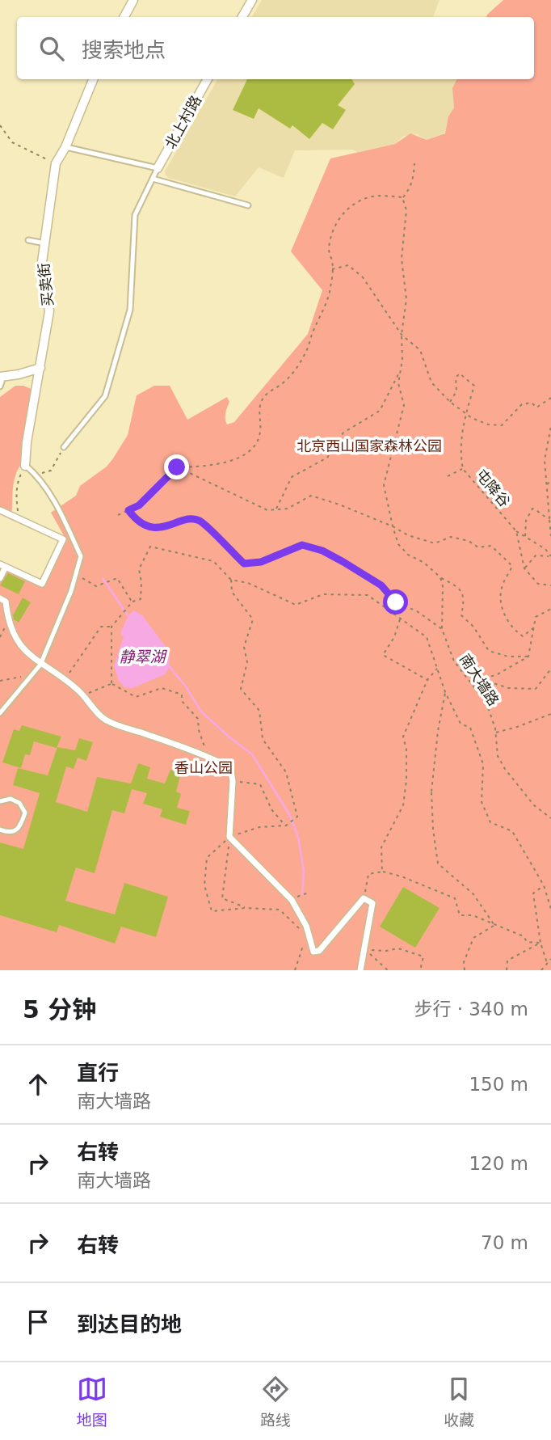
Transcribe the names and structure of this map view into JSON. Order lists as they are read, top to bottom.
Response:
{
  "streets": {
    "street": ["北上村路", "买卖街"],
    "path": ["屯降谷", "南大墙路"]
  },
  "water": ["静翠湖"],
  "parks": ["北京西山国家森林公园", "香山公园"],
  "page": {
    "search": "搜索地点",
    "heading": ["5 分钟", "步行 · 340 m"],
    "list": [
      ["直行", "南大墙路", "150 m"],
      ["右转", "南大墙路", "120 m"],
      ["右转", "70 m"],
      "到达目的地"
    ],
    "nav": ["地图", "路线", "收藏"]
  }
}
